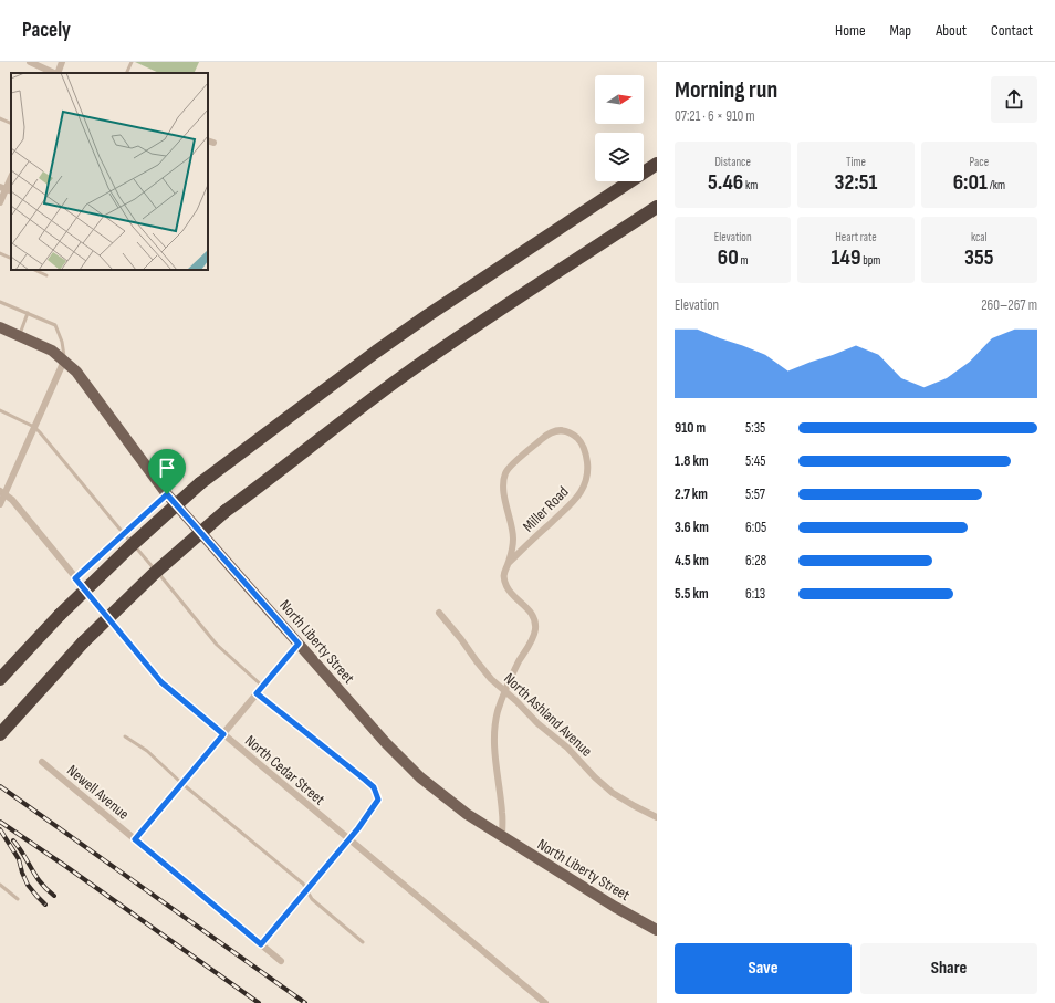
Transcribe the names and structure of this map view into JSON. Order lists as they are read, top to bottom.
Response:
{
  "streets": {
    "main road": ["North Liberty Street"],
    "street": [
      "Miller Road",
      "North Ashland Avenue",
      "North Cedar Street",
      "Newell Avenue"
    ]
  },
  "crossings": [
    ["Miller Road", "North Liberty Street"],
    ["Miller Road", "North Ashland Avenue"]
  ],
  "north": "right",
  "page": {
    "header": "Pacely",
    "nav": [
      "Home",
      "Map",
      "About",
      "Contact"
    ],
    "heading": ["Morning run", "07:21 · 6 × 910 m"],
    "stats": [
      ["Distance", "5.46 km"],
      ["Time", "32:51"],
      ["Pace", "6:01 /km"],
      ["Elevation", "60 m"],
      ["Heart rate", "149 bpm"],
      ["kcal", "355"]
    ],
    "chart": ["Elevation", "260–267 m"],
    "list": [
      {
        "name": "910 m",
        "note": "5:35"
      },
      {
        "name": "1.8 km",
        "note": "5:45"
      },
      {
        "name": "2.7 km",
        "note": "5:57"
      },
      {
        "name": "3.6 km",
        "note": "6:05"
      },
      {
        "name": "4.5 km",
        "note": "6:28"
      },
      {
        "name": "5.5 km",
        "note": "6:13"
      }
    ],
    "buttons": ["Save", "Share"]
  }
}
